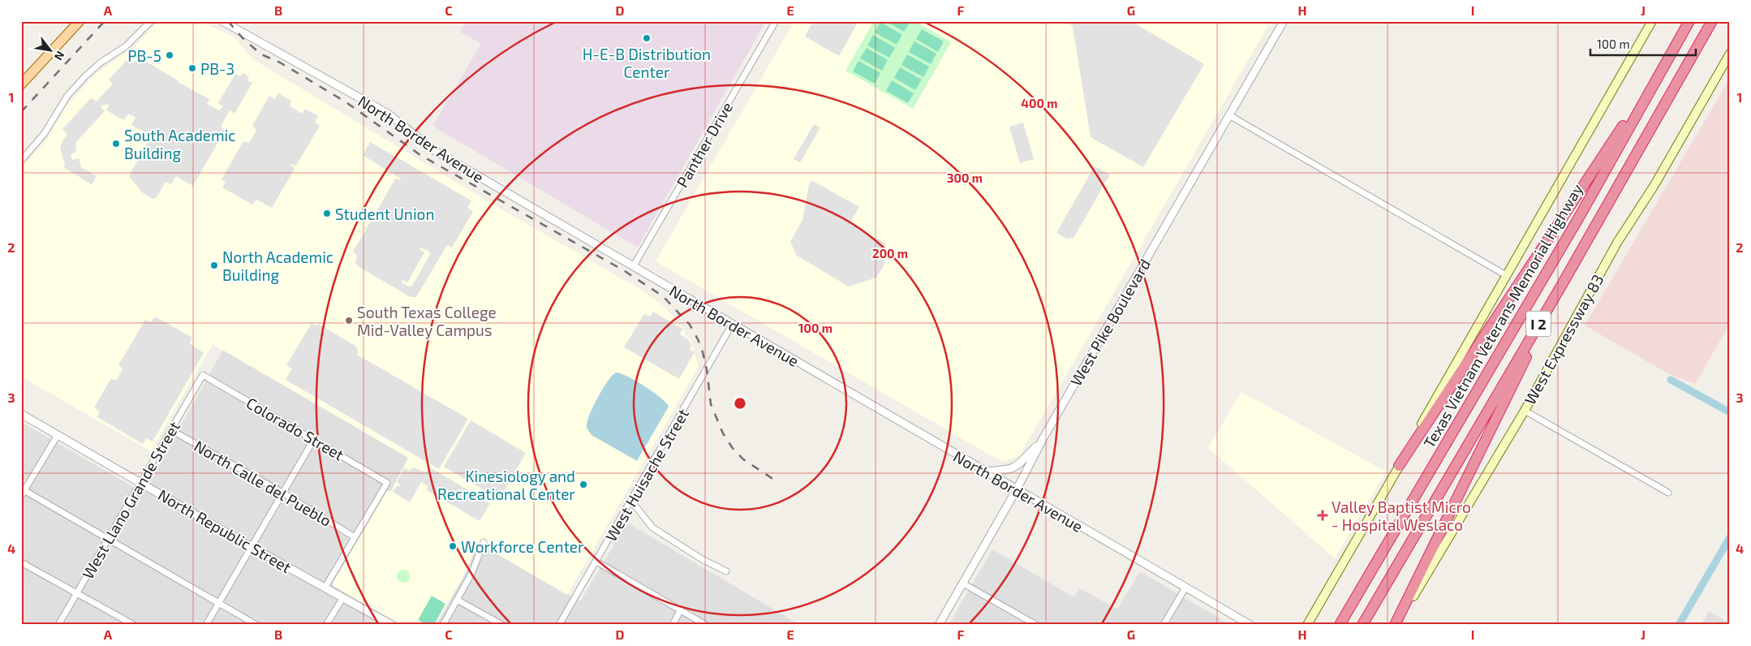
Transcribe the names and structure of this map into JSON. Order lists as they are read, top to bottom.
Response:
{
  "streets": {
    "highway": ["Texas Vietnam Veterans Memorial Highway", "I 2"],
    "main road": ["West Expressway 83"],
    "street": [
      "North Border Avenue",
      "Panther Drive",
      "West Pike Boulevard",
      "Colorado Street",
      "West Huisache Street",
      "North Calle del Pueblo",
      "West Llano Grande Street",
      "North Republic Street"
    ]
  },
  "crossings": [
    ["North Border Avenue", "Panther Drive"],
    ["North Border Avenue", "West Pike Boulevard"],
    ["North Border Avenue", "West Huisache Street"],
    ["Colorado Street", "North Calle del Pueblo"],
    ["Colorado Street", "West Llano Grande Street"],
    ["North Calle del Pueblo", "West Llano Grande Street"],
    ["West Llano Grande Street", "North Republic Street"]
  ],
  "places": {
    "other": [
      "H-E-B Distribution Center",
      "PB-5",
      "PB-3",
      "South Academic Building",
      "Student Union",
      "North Academic Building",
      "South Texas College Mid-Valley Campus",
      "Kinesiology and Recreational Center",
      "Workforce Center"
    ],
    "health": ["Valley Baptist Micro - Hospital Weslaco"]
  },
  "scale_bar": "100 m",
  "north": "bottom right",
  "grid": {
    "columns": [
      "A",
      "B",
      "C",
      "D",
      "E",
      "F",
      "G",
      "H",
      "I",
      "J"
    ],
    "rows": [
      "1",
      "2",
      "3",
      "4"
    ]
  },
  "rings": [
    "400 m",
    "300 m",
    "200 m",
    "100 m"
  ]
}
